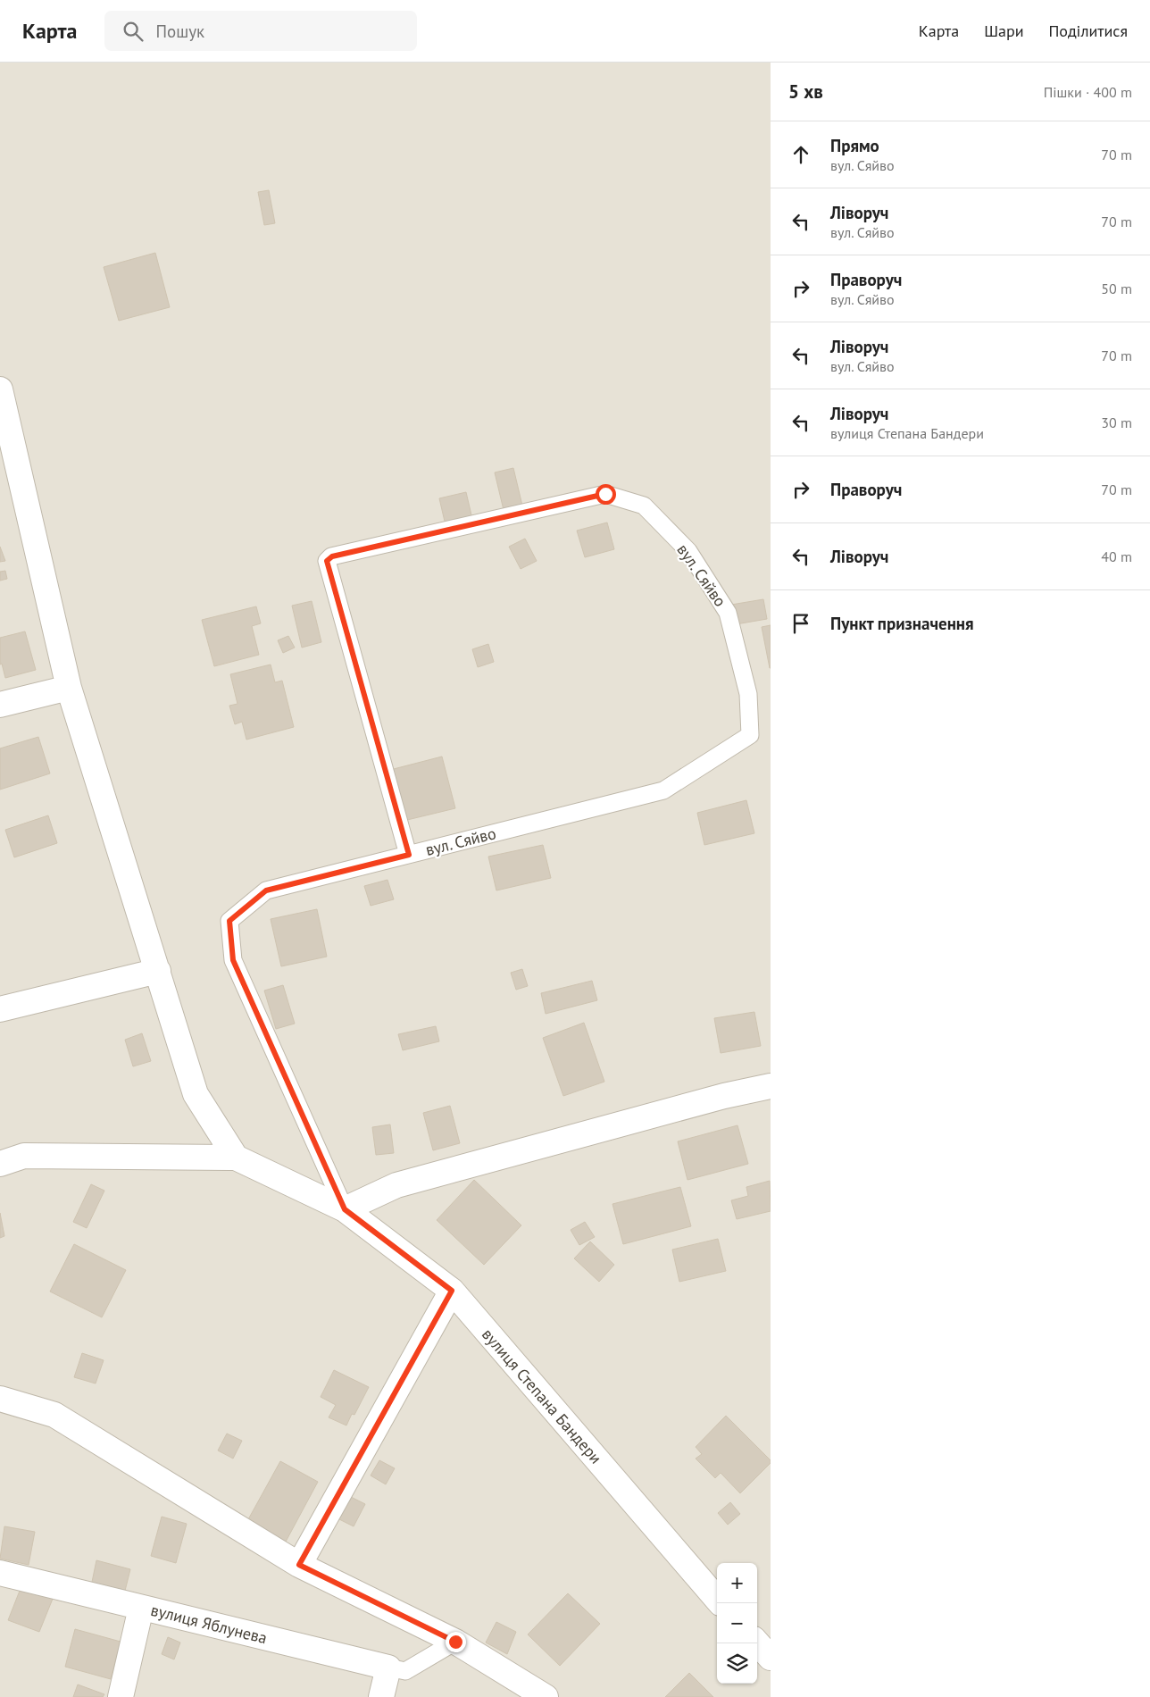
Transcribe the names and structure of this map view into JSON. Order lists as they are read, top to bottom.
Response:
{
  "streets": {
    "street": ["вулиця Степана Бандери", "вулиця Яблунева"],
    "lane": ["вул. Сяйво"]
  },
  "crossings": [
    ["вул. Сяйво", "вулиця Степана Бандери"]
  ],
  "page": {
    "header": "Карта",
    "search": "Пошук",
    "nav": ["Карта", "Шари", "Поділитися"],
    "heading": ["5 хв", "Пішки · 400 m"],
    "list": [
      ["Прямо", "вул. Сяйво", "70 m"],
      ["Ліворуч", "вул. Сяйво", "70 m"],
      ["Праворуч", "вул. Сяйво", "50 m"],
      ["Ліворуч", "вул. Сяйво", "70 m"],
      ["Ліворуч", "вулиця Степана Бандери", "30 m"],
      ["Праворуч", "70 m"],
      ["Ліворуч", "40 m"],
      "Пункт призначення"
    ],
    "map_buttons": ["+", "−"]
  }
}
